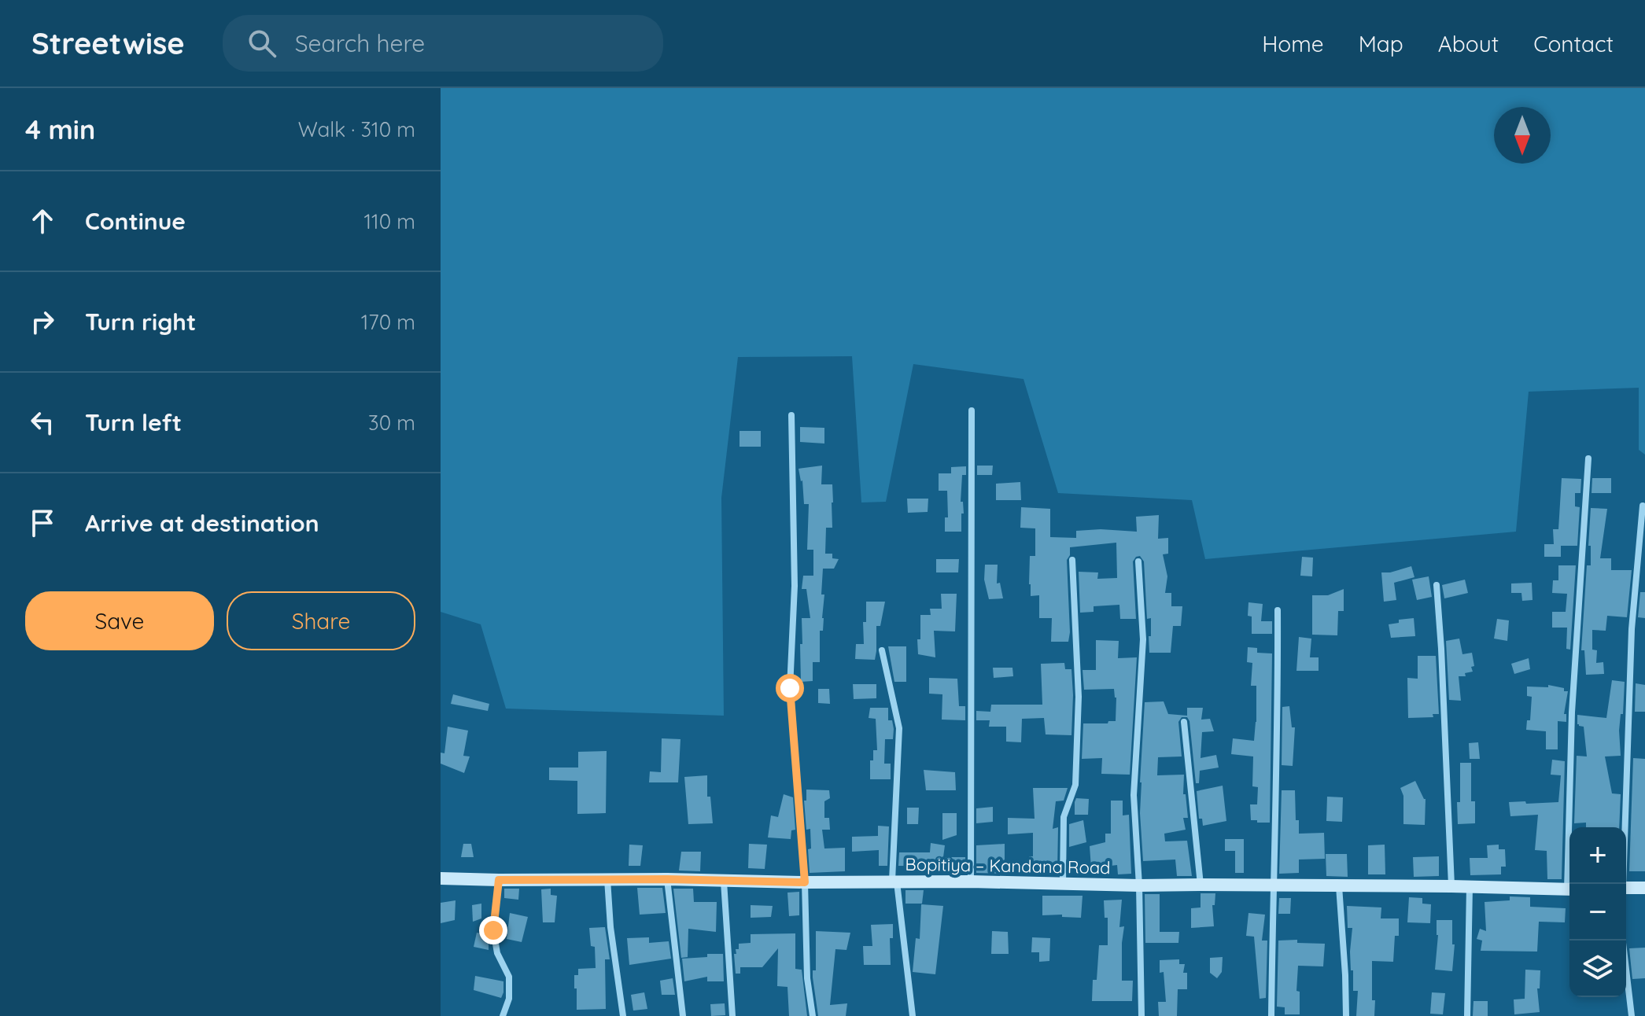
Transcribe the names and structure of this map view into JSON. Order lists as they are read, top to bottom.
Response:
{
  "streets": {
    "street": ["Bopitiya – Kandana Road"]
  },
  "north": "bottom",
  "page": {
    "header": "Streetwise",
    "search": "Search here",
    "nav": [
      "Home",
      "Map",
      "About",
      "Contact"
    ],
    "heading": ["4 min", "Walk · 310 m"],
    "list": [
      ["Continue", "110 m"],
      ["Turn right", "170 m"],
      ["Turn left", "30 m"],
      "Arrive at destination"
    ],
    "buttons": ["Save", "Share"],
    "map_buttons": ["+", "−"]
  }
}
